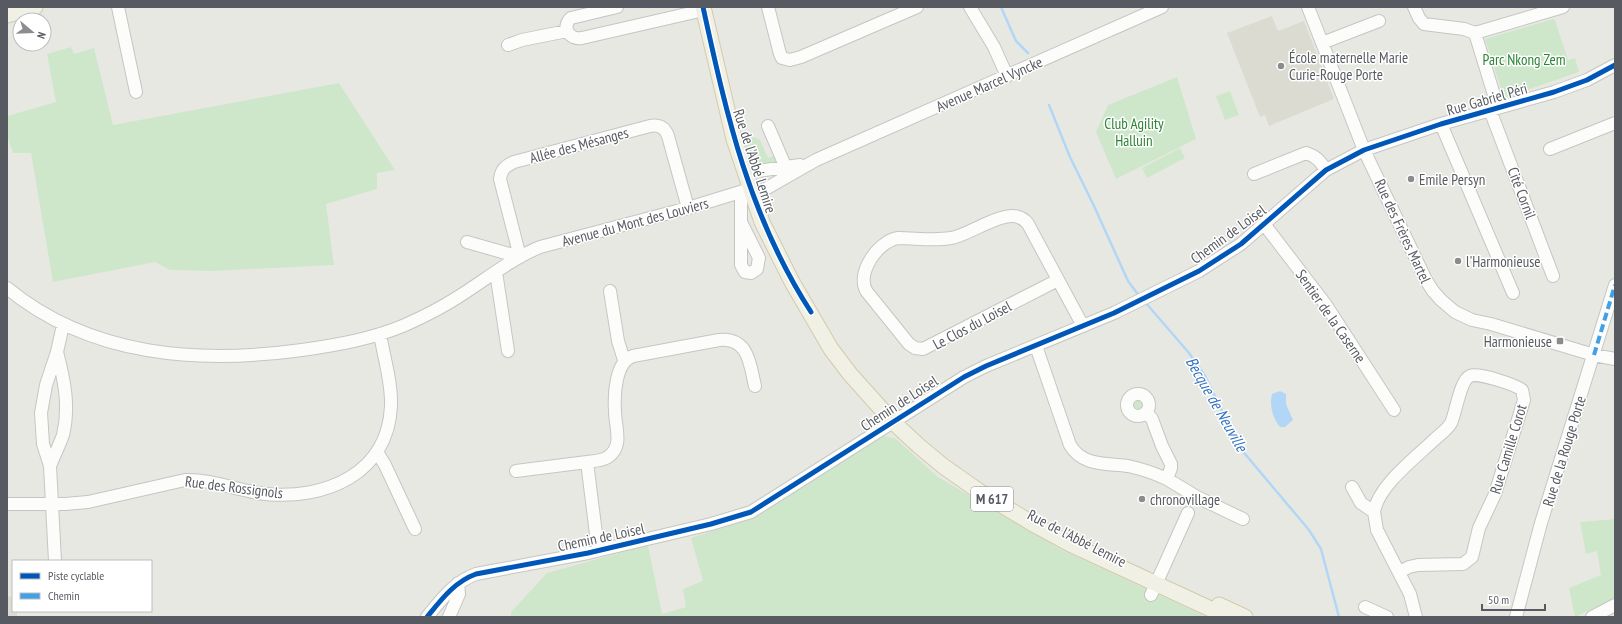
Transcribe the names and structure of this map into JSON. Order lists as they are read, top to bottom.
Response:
{
  "streets": {
    "main road": ["Rue de l'Abbé Lemire", "M 617"],
    "street": [
      "Avenue Marcel Vyncke",
      "Rue Gabriel Péri",
      "Allée des Mésanges",
      "Cité Cornil",
      "Avenue du Mont des Louviers",
      "Rue des Frères Martel",
      "Chemin de Loisel",
      "Sentier de la Caserne",
      "Le Clos du Loisel",
      "Rue Camille Corot",
      "Rue de la Rouge Porte",
      "Rue des Rossignols"
    ]
  },
  "crossings": [
    ["Avenue Marcel Vyncke", "Rue de l'Abbé Lemire"],
    ["Avenue Marcel Vyncke", "Avenue du Mont des Louviers"],
    ["Rue Gabriel Péri", "Cité Cornil"],
    ["Rue Gabriel Péri", "Rue des Frères Martel"],
    ["Rue Gabriel Péri", "Chemin de Loisel"],
    ["Allée des Mésanges", "Avenue du Mont des Louviers"],
    ["Rue de l'Abbé Lemire", "Avenue du Mont des Louviers"],
    ["Rue de l'Abbé Lemire", "Chemin de Loisel"],
    ["Avenue du Mont des Louviers", "Rue des Rossignols"],
    ["Rue des Frères Martel", "Chemin de Loisel"],
    ["Rue des Frères Martel", "Rue de la Rouge Porte"],
    ["Chemin de Loisel", "Sentier de la Caserne"],
    ["Chemin de Loisel", "Le Clos du Loisel"]
  ],
  "water": ["Becque de Neuville"],
  "parks": ["Parc Nkong Zem", "Club Agility Halluin"],
  "places": {
    "other": [
      "École maternelle Marie Curie-Rouge Porte",
      "Emile Persyn",
      "l'Harmonieuse",
      "chronovillage"
    ],
    "transit": ["Harmonieuse"]
  },
  "legend": ["Piste cyclable", "Chemin"],
  "scale_bar": "50 m",
  "north": "right"
}
